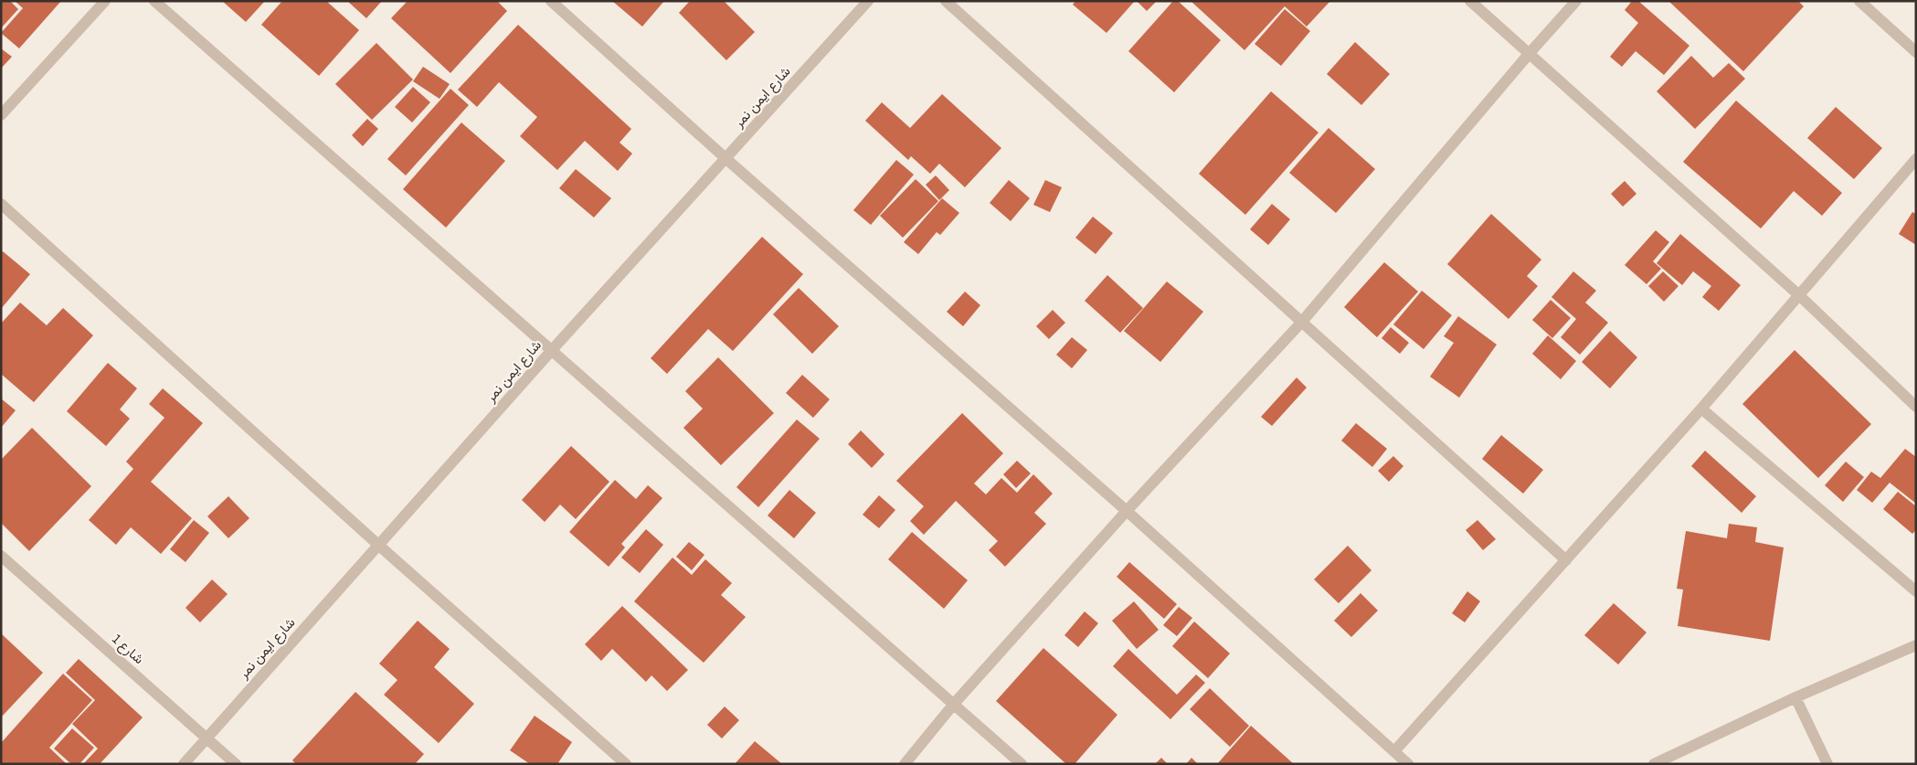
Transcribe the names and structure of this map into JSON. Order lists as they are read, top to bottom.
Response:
{
  "streets": {
    "street": ["شارع ايمن نمر", "شارع 1"]
  },
  "crossings": [
    ["شارع ايمن نمر", "شارع 1"]
  ]
}
